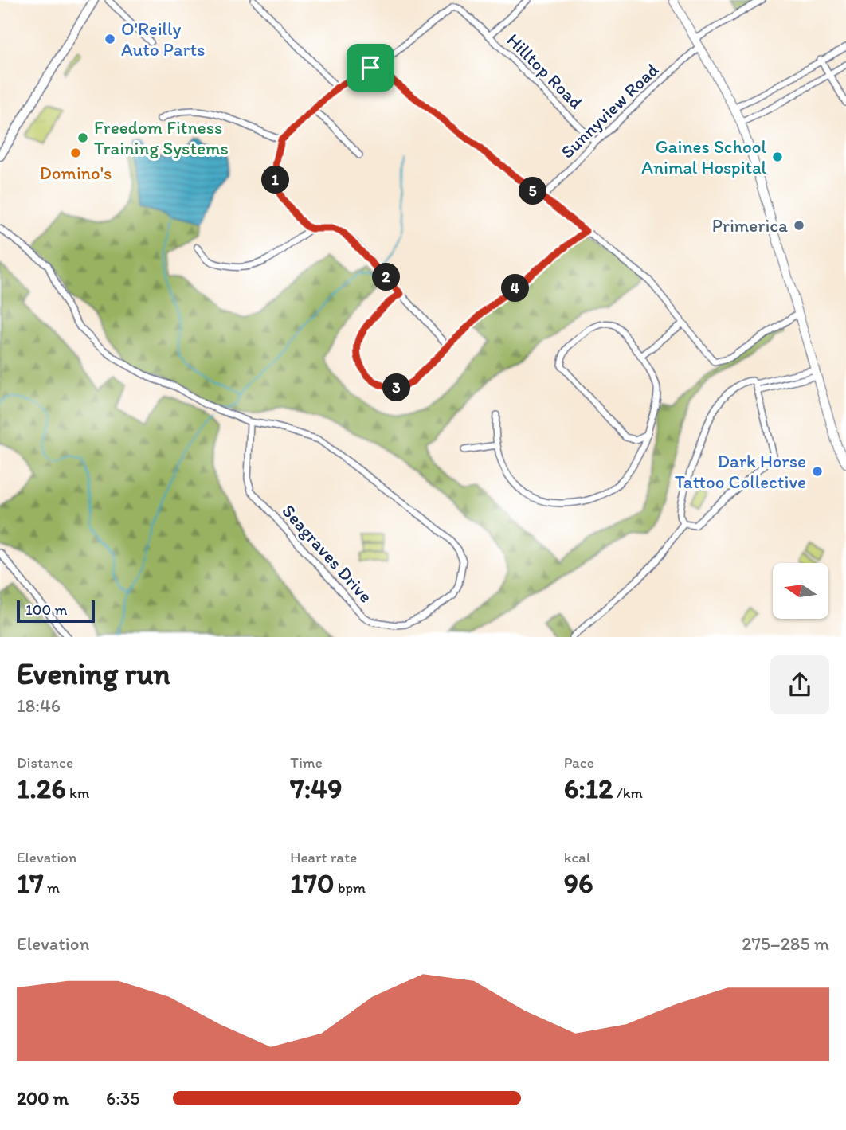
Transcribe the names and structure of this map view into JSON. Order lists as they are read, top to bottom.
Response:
{
  "streets": {
    "street": ["Hilltop Road", "Sunnyview Road", "Seagraves Drive"]
  },
  "crossings": [
    ["Hilltop Road", "Sunnyview Road"]
  ],
  "places": [
    "O'Reilly Auto Parts",
    "Freedom Fitness Training Systems",
    "Domino's",
    "Gaines School Animal Hospital",
    "Primerica",
    "Dark Horse Tattoo Collective"
  ],
  "scale_bar": "100 m",
  "north": "left",
  "page": {
    "pins": [
      "1",
      "5",
      "2",
      "4",
      "3"
    ],
    "scale": "100 m",
    "heading": ["Evening run", "18:46"],
    "stats": [
      ["Distance", "1.26 km"],
      ["Time", "7:49"],
      ["Pace", "6:12 /km"],
      ["Elevation", "17 m"],
      ["Heart rate", "170 bpm"],
      ["kcal", "96"]
    ],
    "chart": ["Elevation", "275–285 m"],
    "list": [
      {
        "name": "200 m",
        "note": "6:35"
      }
    ]
  }
}
